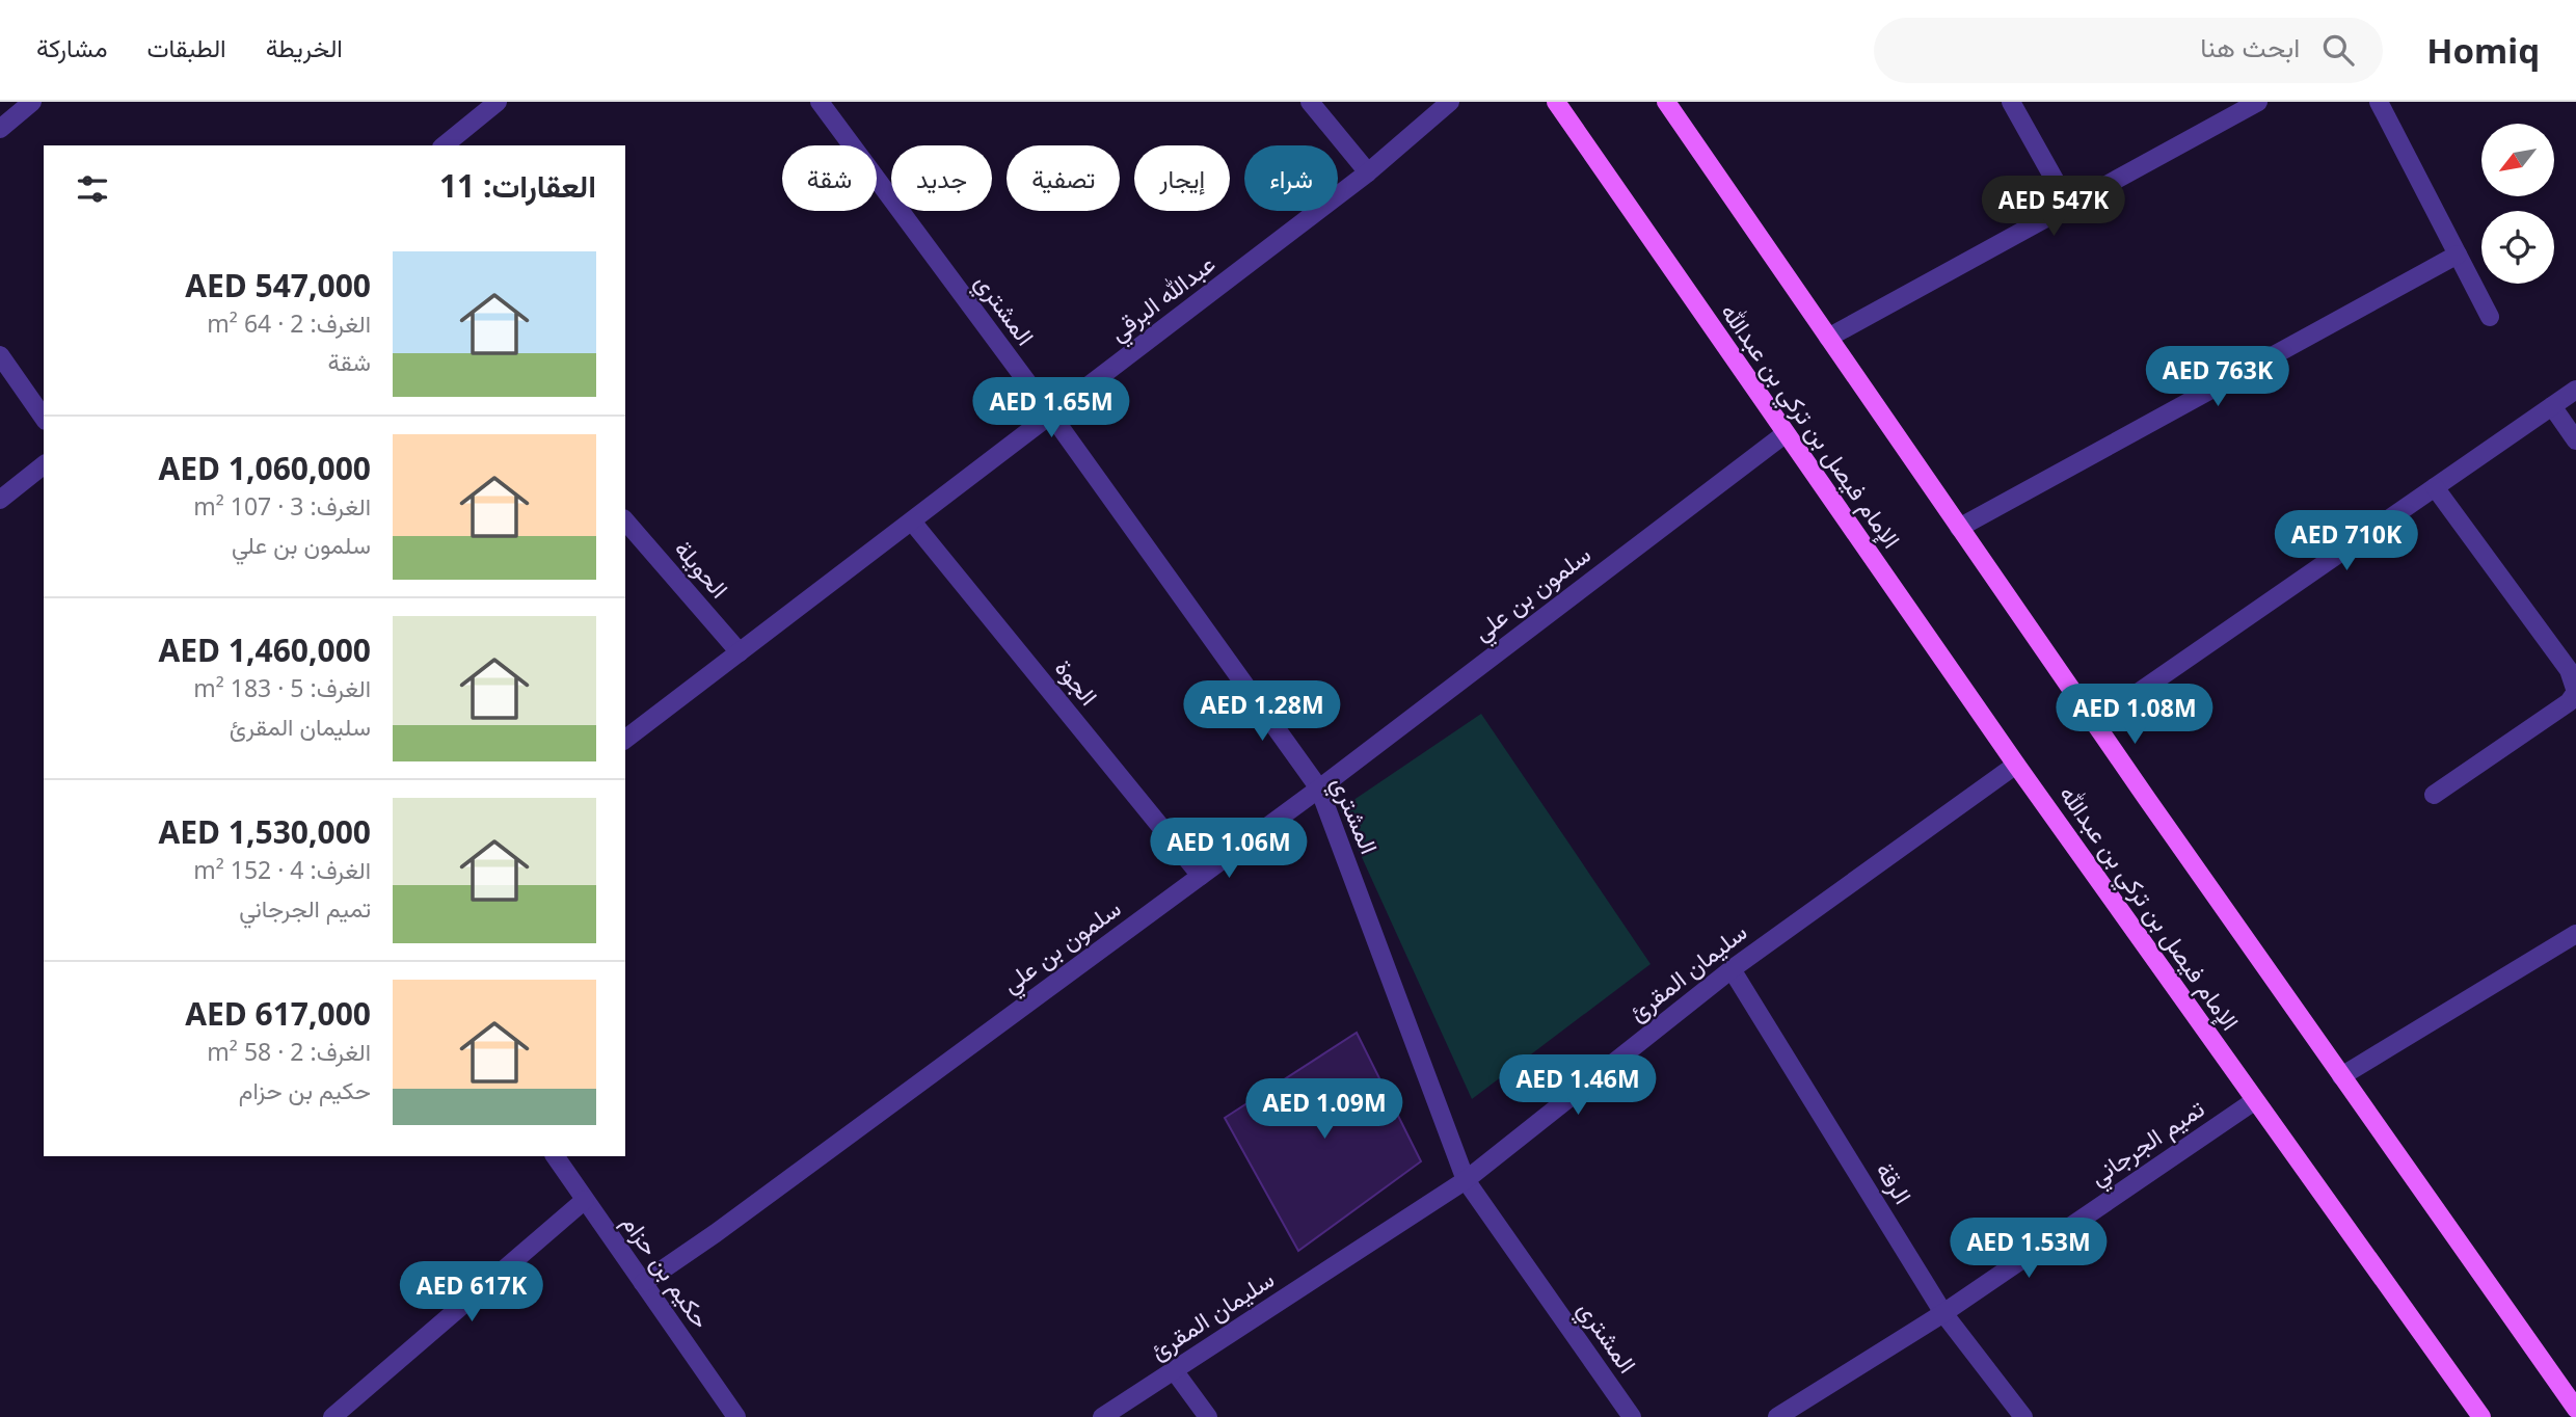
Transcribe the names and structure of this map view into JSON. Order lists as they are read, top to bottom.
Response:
{
  "streets": {
    "main road": ["الإمام فيصل بن تركي بن عبدالله"],
    "street": [
      "عبدالله البرقي",
      "المشتري",
      "الحويلة",
      "سلمون بن علي",
      "الجوة",
      "سليمان المقرئ",
      "تميم الجرجاني",
      "الرقة",
      "حكيم بن حزام"
    ]
  },
  "crossings": [
    ["عبدالله البرقي", "المشتري"],
    ["عبدالله البرقي", "الحويلة"],
    ["عبدالله البرقي", "الجوة"],
    ["المشتري", "سلمون بن علي"],
    ["المشتري", "سليمان المقرئ"],
    ["الإمام فيصل بن تركي بن عبدالله", "سلمون بن علي"],
    ["الإمام فيصل بن تركي بن عبدالله", "سليمان المقرئ"],
    ["الإمام فيصل بن تركي بن عبدالله", "تميم الجرجاني"],
    ["سلمون بن علي", "الجوة"],
    ["سلمون بن علي", "حكيم بن حزام"],
    ["سليمان المقرئ", "الرقة"],
    ["تميم الجرجاني", "الرقة"]
  ],
  "north": "bottom left",
  "page": {
    "header": "Homiq",
    "search": "ابحث هنا",
    "nav": ["الخريطة", "الطبقات", "مشاركة"],
    "chip": [
      "شراء",
      "إيجار",
      "تصفية",
      "جديد",
      "شقة"
    ],
    "heading": "العقارات: 11",
    "price": [
      "AED 547K",
      "AED 763K",
      "AED 1.65M",
      "AED 710K",
      "AED 1.28M",
      "AED 1.08M",
      "AED 1.06M",
      "AED 1.46M",
      "AED 1.09M",
      "AED 1.53M",
      "AED 617K"
    ],
    "list": [
      {
        "name": "AED 547,000",
        "note": "الغرف: 2 · 64 m² · شقة"
      },
      {
        "name": "AED 1,060,000",
        "note": "الغرف: 3 · 107 m² · سلمون بن علي"
      },
      {
        "name": "AED 1,460,000",
        "note": "الغرف: 5 · 183 m² · سليمان المقرئ"
      },
      {
        "name": "AED 1,530,000",
        "note": "الغرف: 4 · 152 m² · تميم الجرجاني"
      },
      {
        "name": "AED 617,000",
        "note": "الغرف: 2 · 58 m² · حكيم بن حزام"
      }
    ]
  }
}
